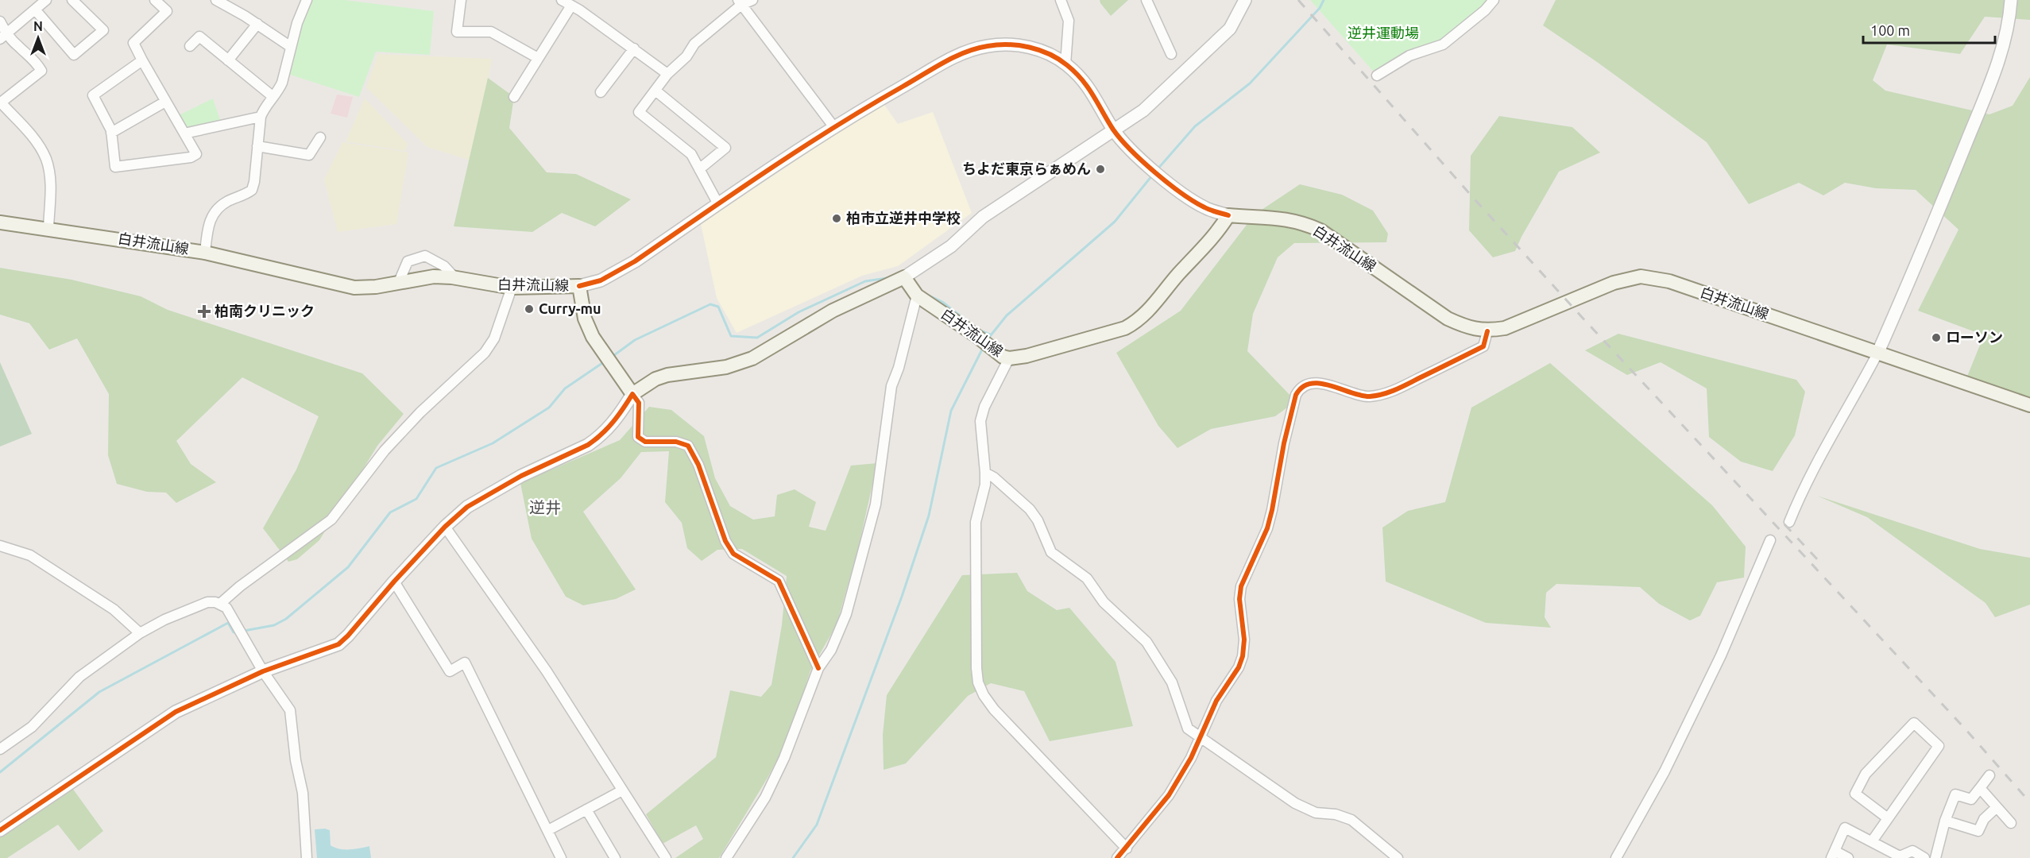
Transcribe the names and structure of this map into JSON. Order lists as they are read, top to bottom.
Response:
{
  "streets": {
    "main road": ["白井流山線"]
  },
  "districts": ["逆井"],
  "parks": ["逆井運動場"],
  "places": {
    "other": [
      "ちよだ東京らぁめん",
      "柏市立逆井中学校",
      "Curry-mu",
      "ローソン"
    ],
    "health": ["柏南クリニック"]
  },
  "scale_bar": "100 m",
  "north": "top"
}
